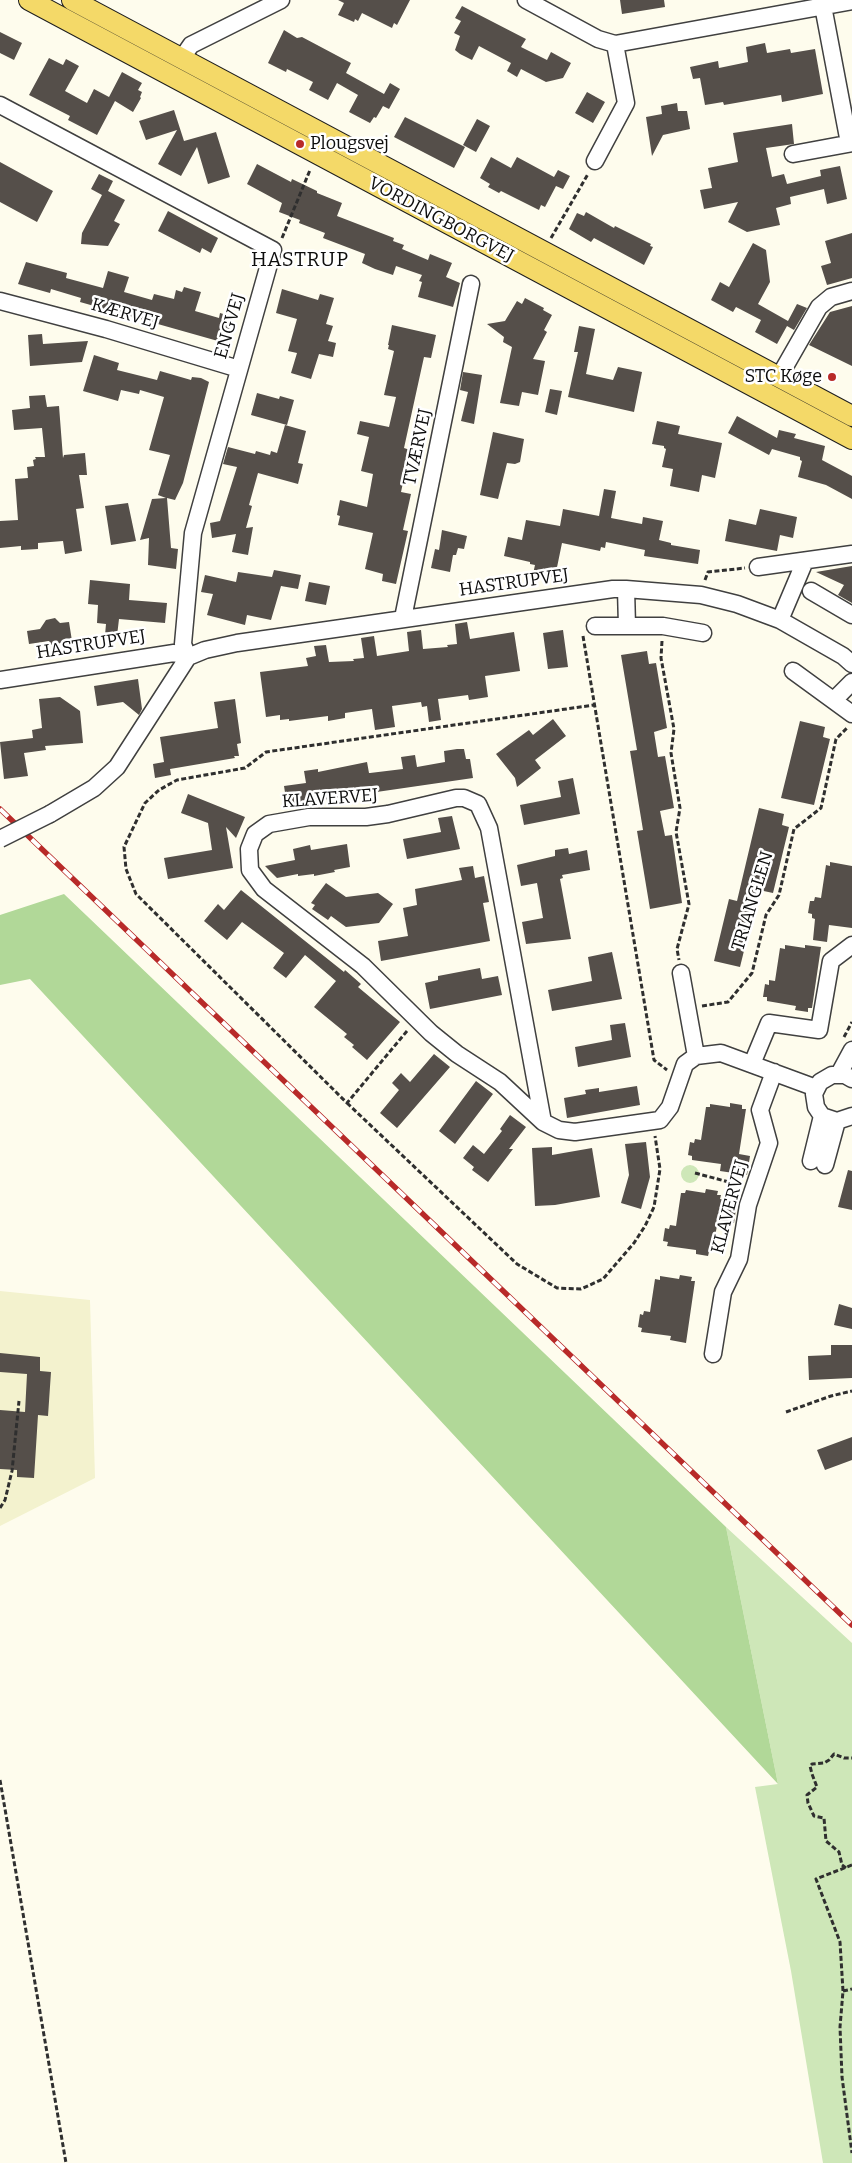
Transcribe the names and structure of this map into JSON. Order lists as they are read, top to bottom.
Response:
{
  "streets": {
    "main road": ["VORDINGBORGVEJ"],
    "street": [
      "KÆRVEJ",
      "ENGVEJ",
      "TVÆRVEJ",
      "HASTRUPVEJ",
      "KLAVERVEJ"
    ],
    "path": ["TRIANGLEN"]
  },
  "crossings": [
    ["KÆRVEJ", "ENGVEJ"],
    ["ENGVEJ", "HASTRUPVEJ"],
    ["TVÆRVEJ", "HASTRUPVEJ"]
  ],
  "districts": ["HASTRUP"],
  "places": ["Plougsvej", "STC Køge"]
}
